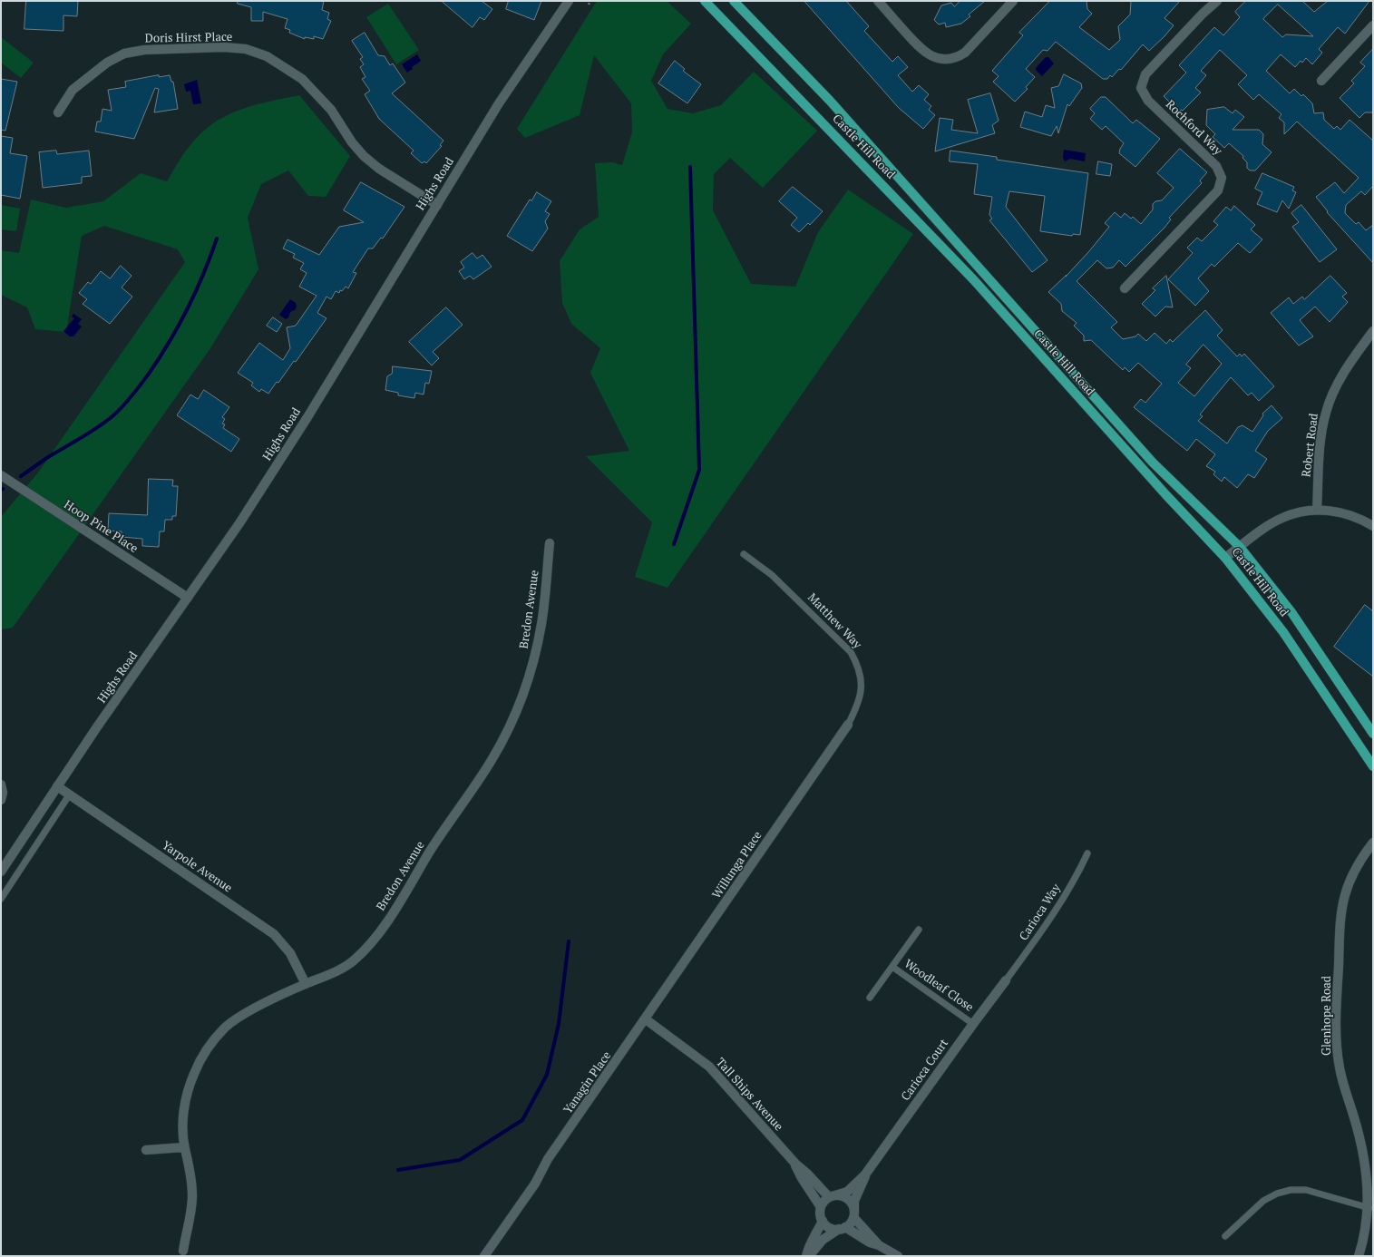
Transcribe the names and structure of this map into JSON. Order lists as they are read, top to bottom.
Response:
{
  "streets": {
    "main road": ["Castle Hill Road"],
    "street": [
      "Doris Hirst Place",
      "Rochford Way",
      "Highs Road",
      "Robert Road",
      "Hoop Pine Place",
      "Bredon Avenue",
      "Willunga Place",
      "Yarpole Avenue",
      "Glenhope Road",
      "Carioca Court",
      "Yanagin Place",
      "Tall Ships Avenue"
    ],
    "lane": ["Matthew Way", "Carioca Way", "Woodleaf Close"]
  },
  "crossings": [
    ["Doris Hirst Place", "Highs Road"],
    ["Highs Road", "Hoop Pine Place"],
    ["Highs Road", "Yarpole Avenue"],
    ["Bredon Avenue", "Yarpole Avenue"],
    ["Matthew Way", "Willunga Place"],
    ["Willunga Place", "Yanagin Place"],
    ["Willunga Place", "Tall Ships Avenue"],
    ["Carioca Way", "Carioca Court"],
    ["Woodleaf Close", "Carioca Court"],
    ["Carioca Court", "Tall Ships Avenue"],
    ["Yanagin Place", "Tall Ships Avenue"]
  ]
}
